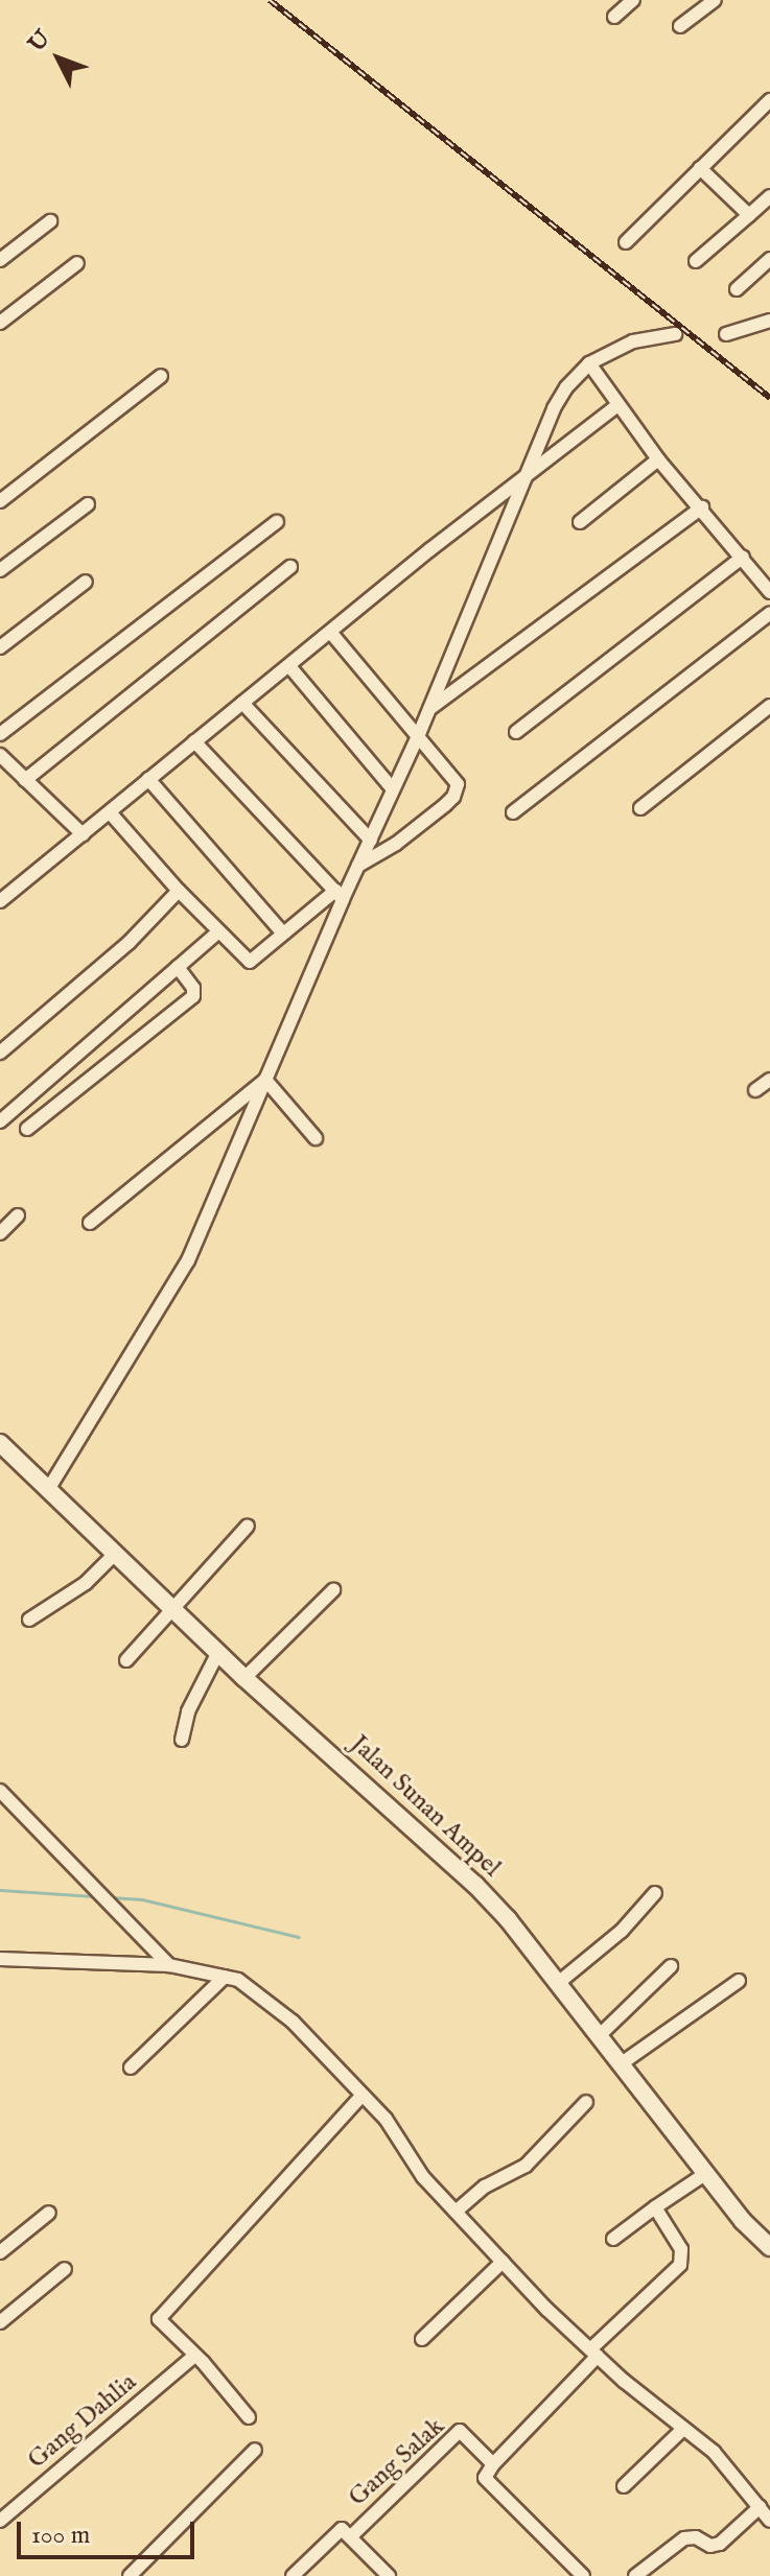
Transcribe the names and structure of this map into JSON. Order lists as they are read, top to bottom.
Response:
{
  "streets": {
    "main road": ["Jalan Sunan Ampel"],
    "street": ["Gang Dahlia", "Gang Salak"]
  },
  "scale_bar": "100 m",
  "north": "top left"
}
